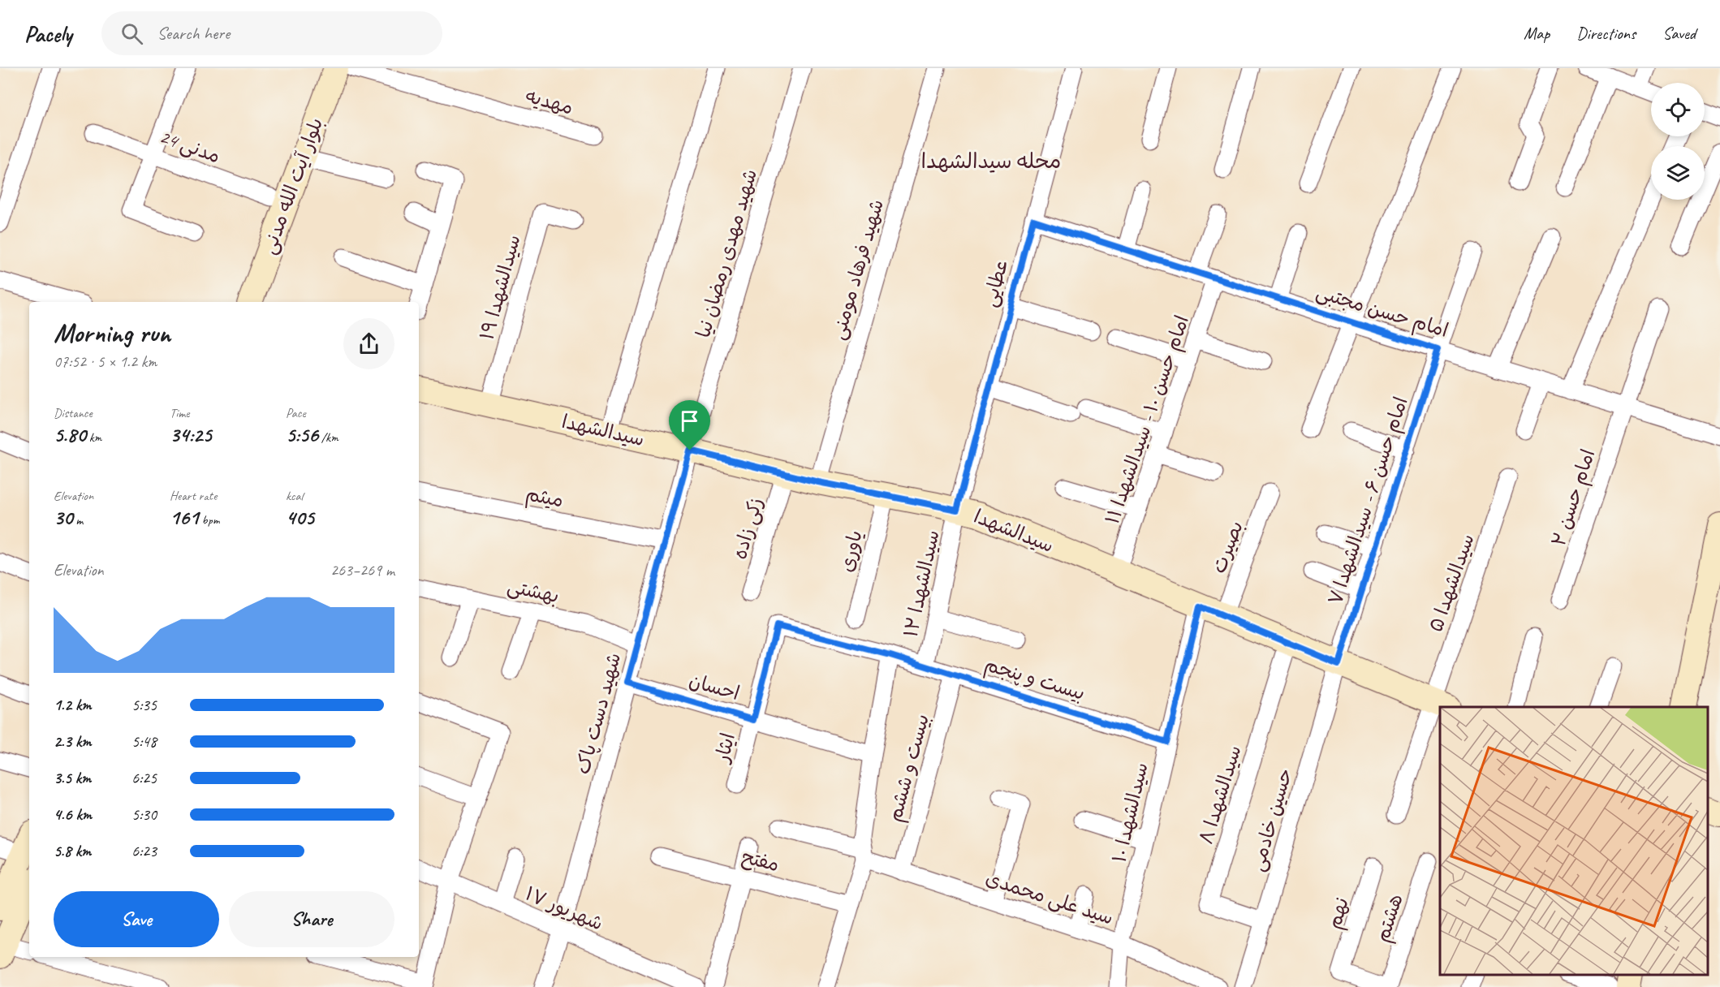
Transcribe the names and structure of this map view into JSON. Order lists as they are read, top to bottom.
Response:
{
  "streets": {
    "street": [
      "مهدیه",
      "مدنی 24",
      "بلوار آیت الله مدنی",
      "شهید مهدی رمضان نیا",
      "شهید فرهاد مومنی",
      "عطایی",
      "سیدالشهدا ۱۹",
      "امام حسن مجتبی",
      "امام حسن ۱۰ - سیدالشهدا ۱۱",
      "سیدالشهدا",
      "میثم",
      "امام حسن ۲",
      "امام حسن ۶ - سیدالشهدا ۷",
      "زکی زاده",
      "بصیرت",
      "یاوری",
      "سیدالشهدا ۵",
      "سیدالشهدا ۱۲",
      "بهشتی",
      "بیست و پنجم",
      "احسان",
      "شهید دست پاک",
      "ایثار",
      "بیست و ششم",
      "سیدالشهدا ۸",
      "سیدالشهدا ۱۰",
      "حسین خادمی",
      "مفتح",
      "سید علی محمدی",
      "۱۷ شهریور",
      "نهم",
      "هشتم"
    ]
  },
  "crossings": [
    ["مدنی 24", "بلوار آیت الله مدنی"],
    ["شهید مهدی رمضان نیا", "سیدالشهدا"],
    ["شهید مهدی رمضان نیا", "شهید دست پاک"],
    ["شهید فرهاد مومنی", "سیدالشهدا"],
    ["عطایی", "امام حسن مجتبی"],
    ["عطایی", "سیدالشهدا"],
    ["عطایی", "سیدالشهدا ۱۲"],
    ["سیدالشهدا ۱۹", "سیدالشهدا"],
    ["امام حسن مجتبی", "امام حسن ۱۰ - سیدالشهدا ۱۱"],
    ["امام حسن مجتبی", "امام حسن ۲"],
    ["امام حسن مجتبی", "امام حسن ۶ - سیدالشهدا ۷"],
    ["امام حسن ۱۰ - سیدالشهدا ۱۱", "سیدالشهدا"],
    ["سیدالشهدا", "امام حسن ۶ - سیدالشهدا ۷"],
    ["سیدالشهدا", "زکی زاده"],
    ["سیدالشهدا", "بصیرت"],
    ["سیدالشهدا", "یاوری"],
    ["سیدالشهدا", "سیدالشهدا ۵"],
    ["سیدالشهدا", "سیدالشهدا ۱۲"],
    ["سیدالشهدا", "شهید دست پاک"],
    ["سیدالشهدا", "سیدالشهدا ۸"],
    ["سیدالشهدا", "سیدالشهدا ۱۰"],
    ["سیدالشهدا", "حسین خادمی"],
    ["میثم", "شهید دست پاک"],
    ["امام حسن ۶ - سیدالشهدا ۷", "حسین خادمی"],
    ["سیدالشهدا ۱۲", "بیست و پنجم"],
    ["بهشتی", "شهید دست پاک"],
    ["بیست و پنجم", "ایثار"],
    ["بیست و پنجم", "بیست و ششم"],
    ["بیست و پنجم", "سیدالشهدا ۱۰"],
    ["احسان", "شهید دست پاک"],
    ["احسان", "ایثار"],
    ["شهید دست پاک", "۱۷ شهریور"],
    ["بیست و ششم", "سید علی محمدی"],
    ["سیدالشهدا ۸", "حسین خادمی"],
    ["سیدالشهدا ۱۰", "سید علی محمدی"]
  ],
  "districts": ["محله سیدالشهدا"],
  "page": {
    "header": "Pacely",
    "search": "Search here",
    "nav": ["Map", "Directions", "Saved"],
    "heading": ["Morning run", "07:52 · 5 × 1.2 km"],
    "stats": [
      ["Distance", "5.80 km"],
      ["Time", "34:25"],
      ["Pace", "5:56 /km"],
      ["Elevation", "30 m"],
      ["Heart rate", "161 bpm"],
      ["kcal", "405"]
    ],
    "chart": ["Elevation", "263–269 m"],
    "list": [
      {
        "name": "1.2 km",
        "note": "5:35"
      },
      {
        "name": "2.3 km",
        "note": "5:48"
      },
      {
        "name": "3.5 km",
        "note": "6:25"
      },
      {
        "name": "4.6 km",
        "note": "5:30"
      },
      {
        "name": "5.8 km",
        "note": "6:23"
      }
    ],
    "buttons": ["Save", "Share"]
  }
}
